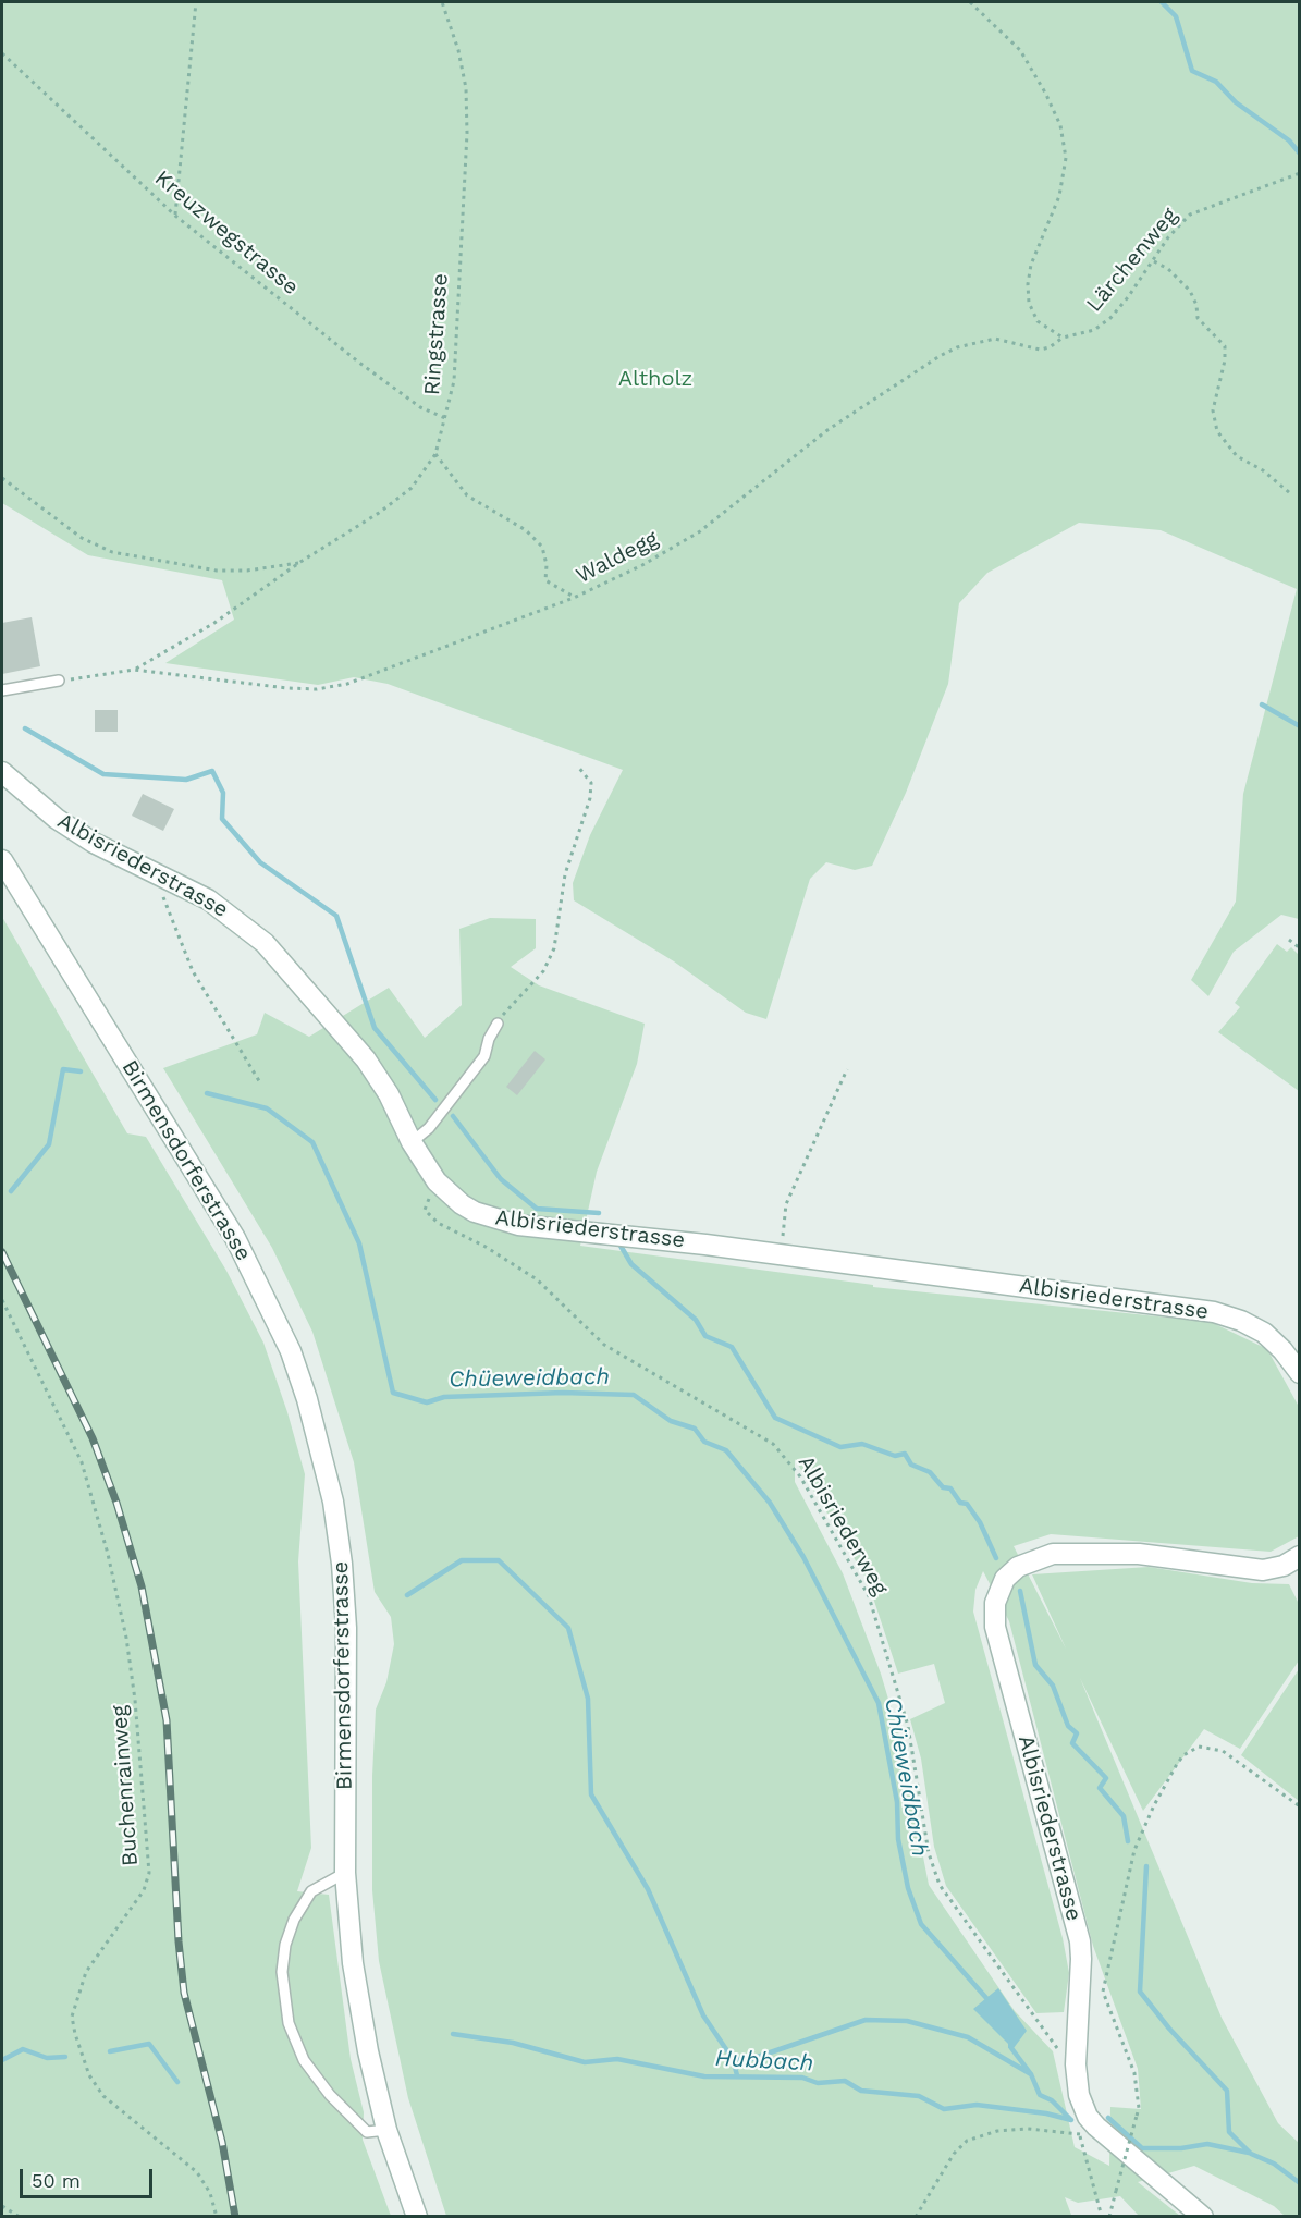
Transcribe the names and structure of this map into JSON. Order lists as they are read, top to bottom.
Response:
{
  "streets": {
    "main road": ["Albisriederstrasse", "Birmensdorferstrasse"],
    "path": [
      "Kreuzwegstrasse",
      "Lärchenweg",
      "Ringstrasse",
      "Waldegg",
      "Albisriederweg",
      "Buchenrainweg"
    ]
  },
  "crossings": [
    ["Kreuzwegstrasse", "Ringstrasse"],
    ["Lärchenweg", "Waldegg"],
    ["Ringstrasse", "Waldegg"],
    ["Albisriederstrasse", "Albisriederweg"]
  ],
  "water": ["Chüeweidbach", "Hubbach"],
  "parks": ["Altholz"],
  "scale_bar": "50 m"
}
